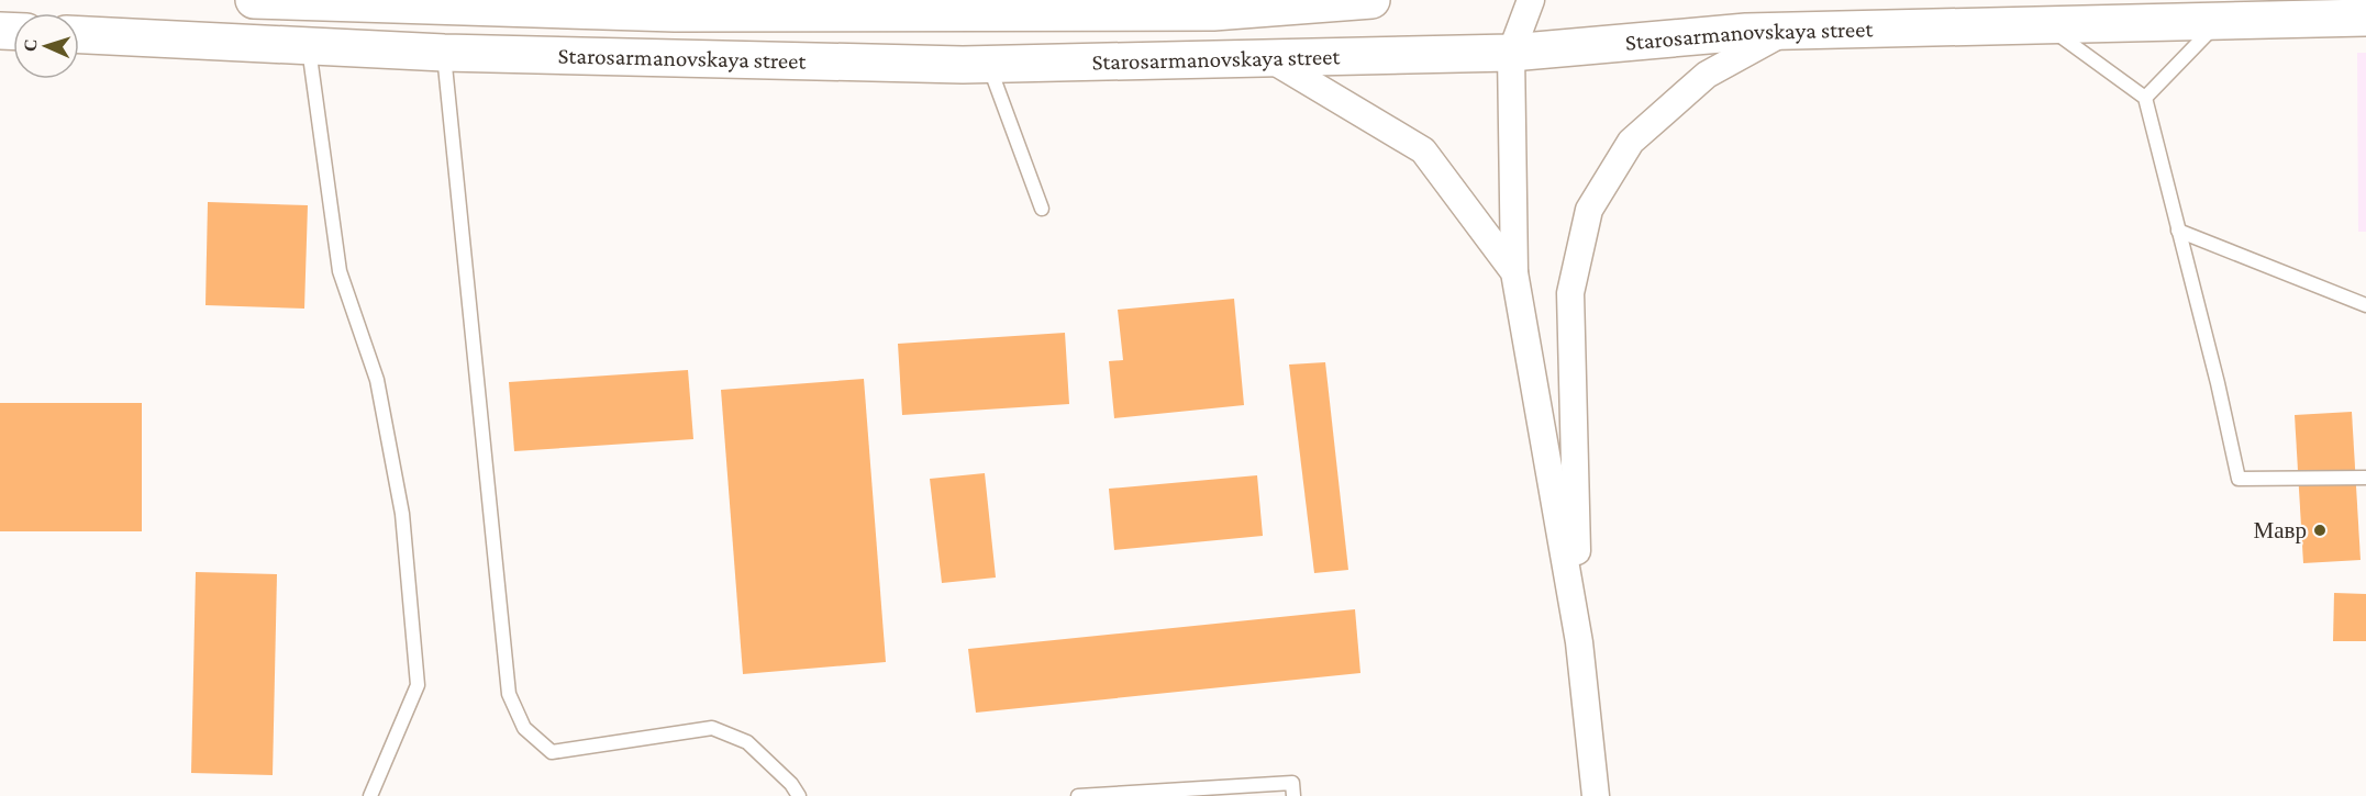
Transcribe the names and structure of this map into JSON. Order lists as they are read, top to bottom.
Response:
{
  "streets": {
    "main road": ["Starosarmanovskaya street"]
  },
  "places": ["Мавр"],
  "north": "left"
}
